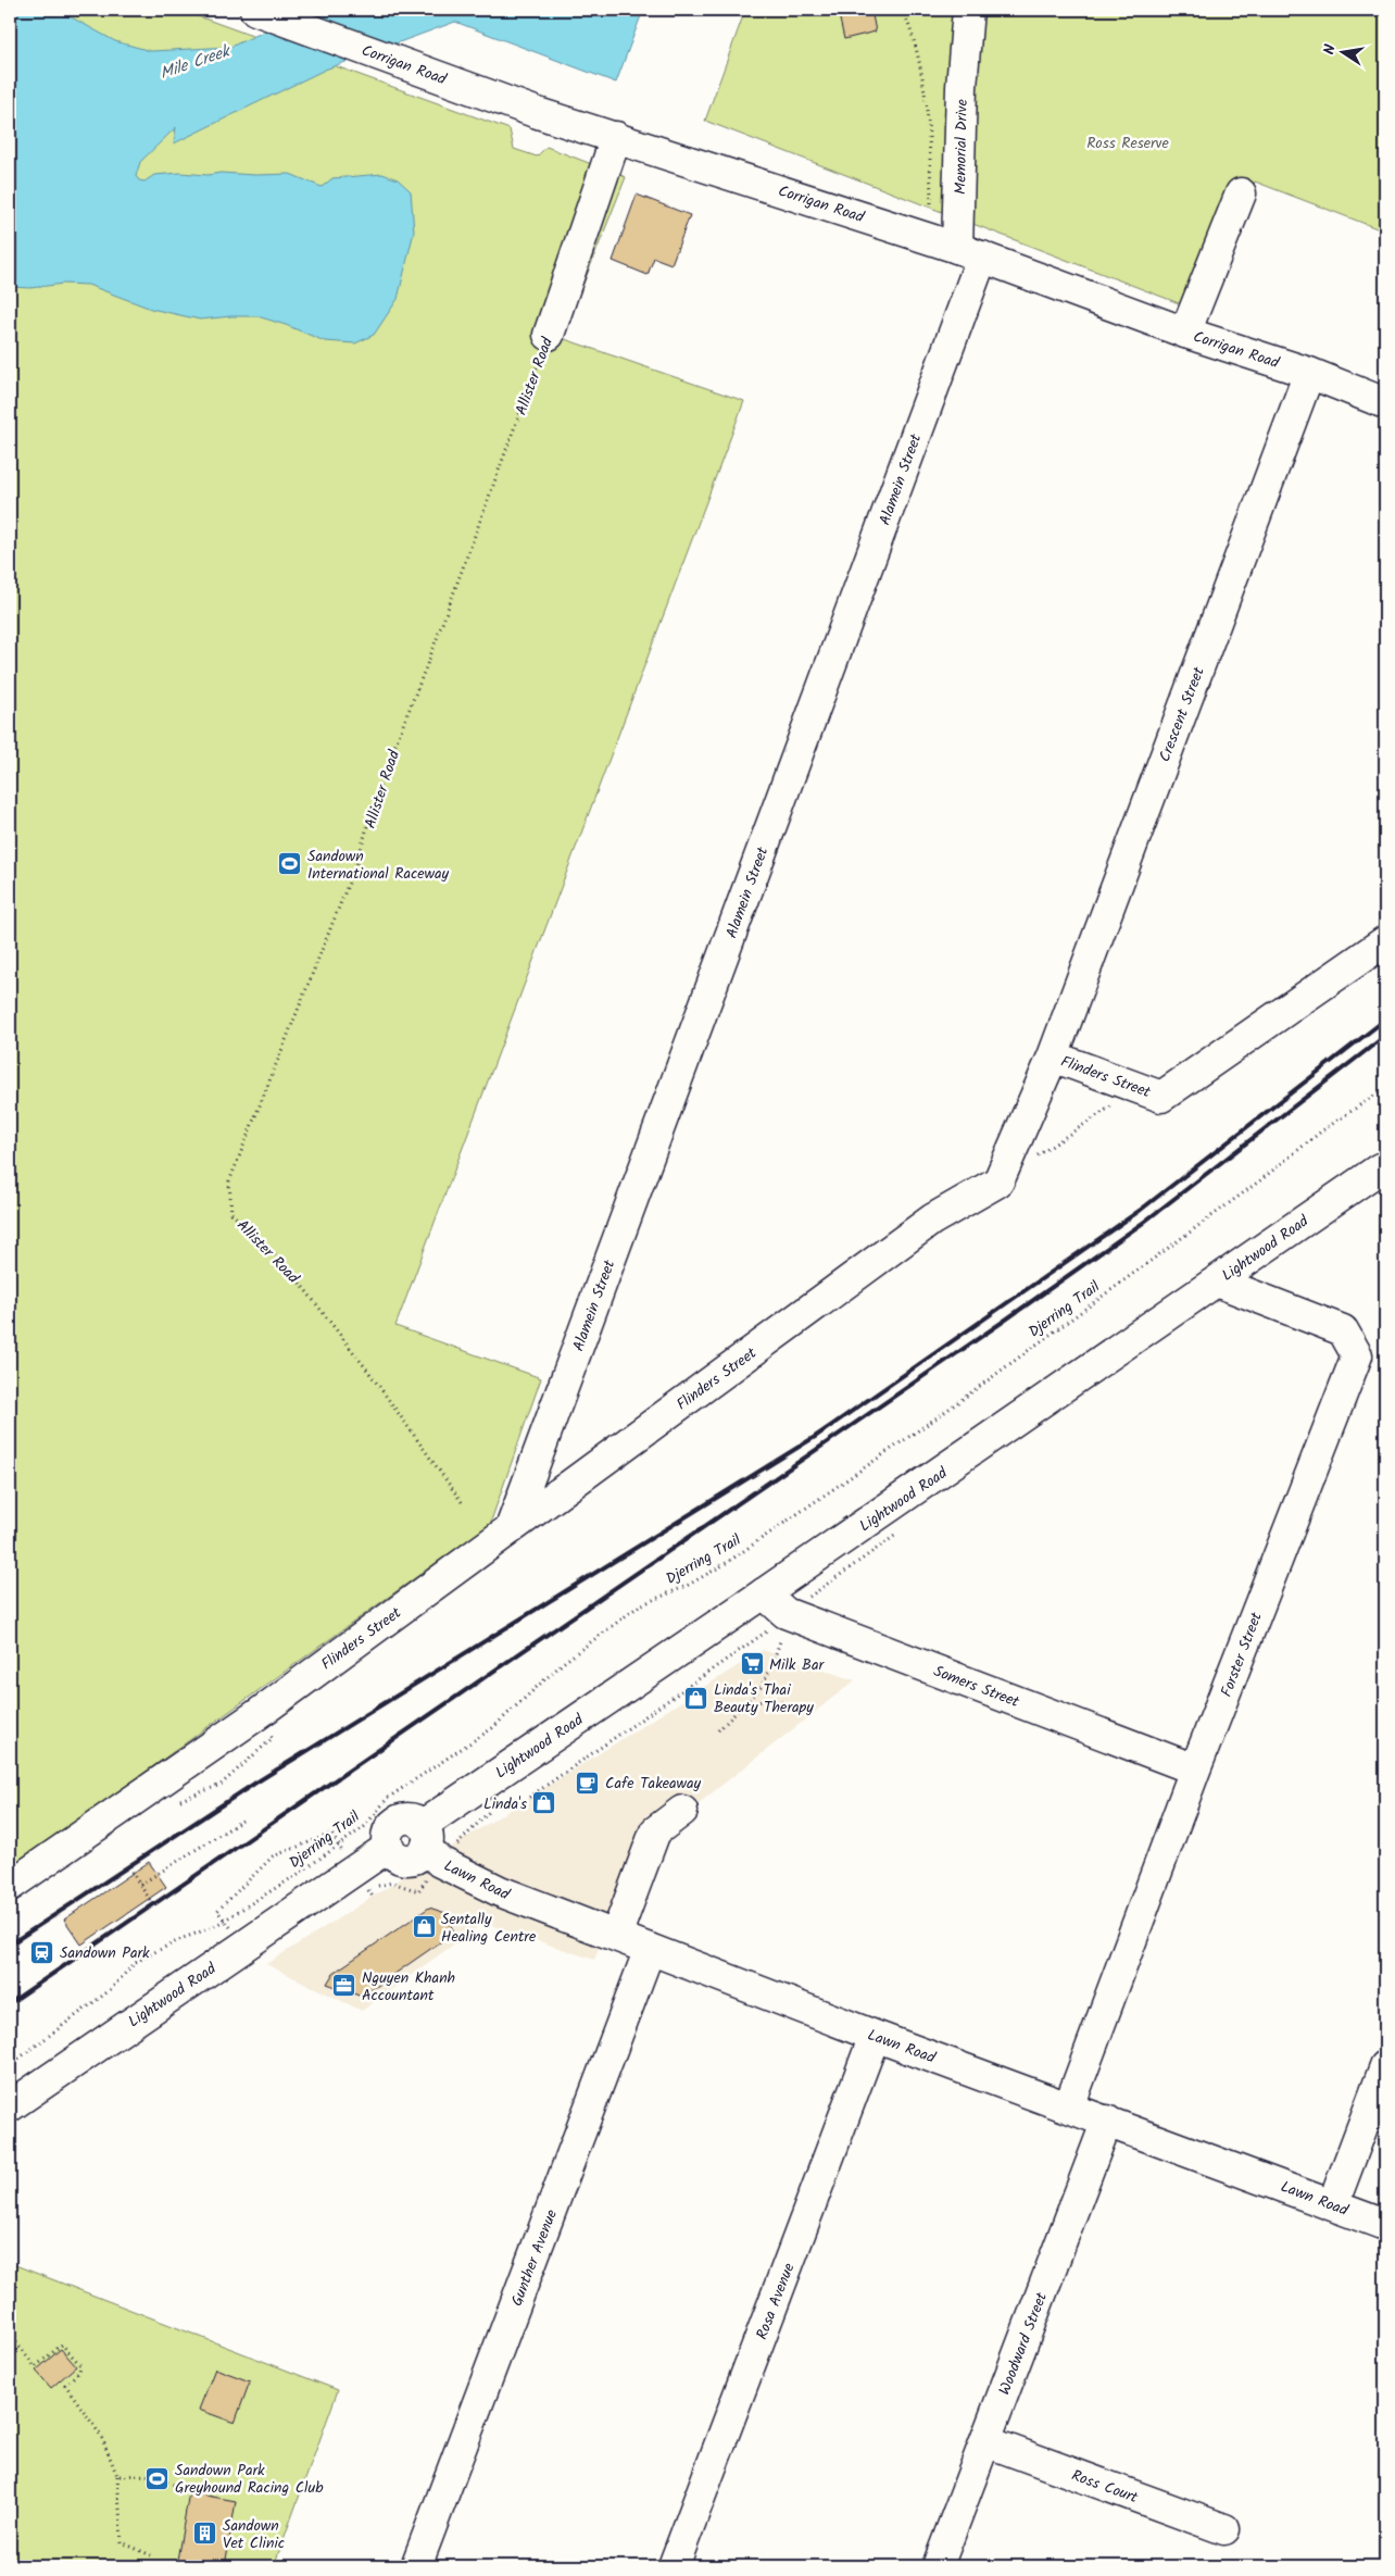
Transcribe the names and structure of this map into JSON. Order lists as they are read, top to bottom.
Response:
{
  "streets": {
    "street": [
      "Corrigan Road",
      "Memorial Drive",
      "Allister Road",
      "Alamein Street",
      "Crescent Street",
      "Flinders Street",
      "Lightwood Road",
      "Forster Street",
      "Somers Street",
      "Lawn Road",
      "Gunther Avenue",
      "Rosa Avenue",
      "Woodward Street",
      "Ross Court"
    ],
    "path": ["Djerring Trail"]
  },
  "crossings": [
    ["Corrigan Road", "Memorial Drive"],
    ["Corrigan Road", "Allister Road"],
    ["Corrigan Road", "Alamein Street"],
    ["Corrigan Road", "Crescent Street"],
    ["Memorial Drive", "Alamein Street"],
    ["Alamein Street", "Flinders Street"],
    ["Crescent Street", "Flinders Street"],
    ["Lightwood Road", "Forster Street"],
    ["Lightwood Road", "Somers Street"],
    ["Lightwood Road", "Lawn Road"],
    ["Forster Street", "Somers Street"],
    ["Forster Street", "Lawn Road"],
    ["Lawn Road", "Gunther Avenue"],
    ["Lawn Road", "Rosa Avenue"],
    ["Lawn Road", "Woodward Street"],
    ["Woodward Street", "Ross Court"]
  ],
  "water": ["Mile Creek"],
  "parks": ["Ross Reserve"],
  "places": {
    "sports": ["Sandown International Raceway", "Sandown Park Greyhound Racing Club"],
    "supermarket": ["Milk Bar"],
    "shop": ["Linda's Thai Beauty Therapy", "Linda's", "Sentally Healing Centre"],
    "cafe": ["Cafe Takeaway"],
    "station": ["Sandown Park"],
    "office": ["Nguyen Khanh Accountant"],
    "building": ["Sandown Vet Clinic"]
  },
  "north": "left"
}
